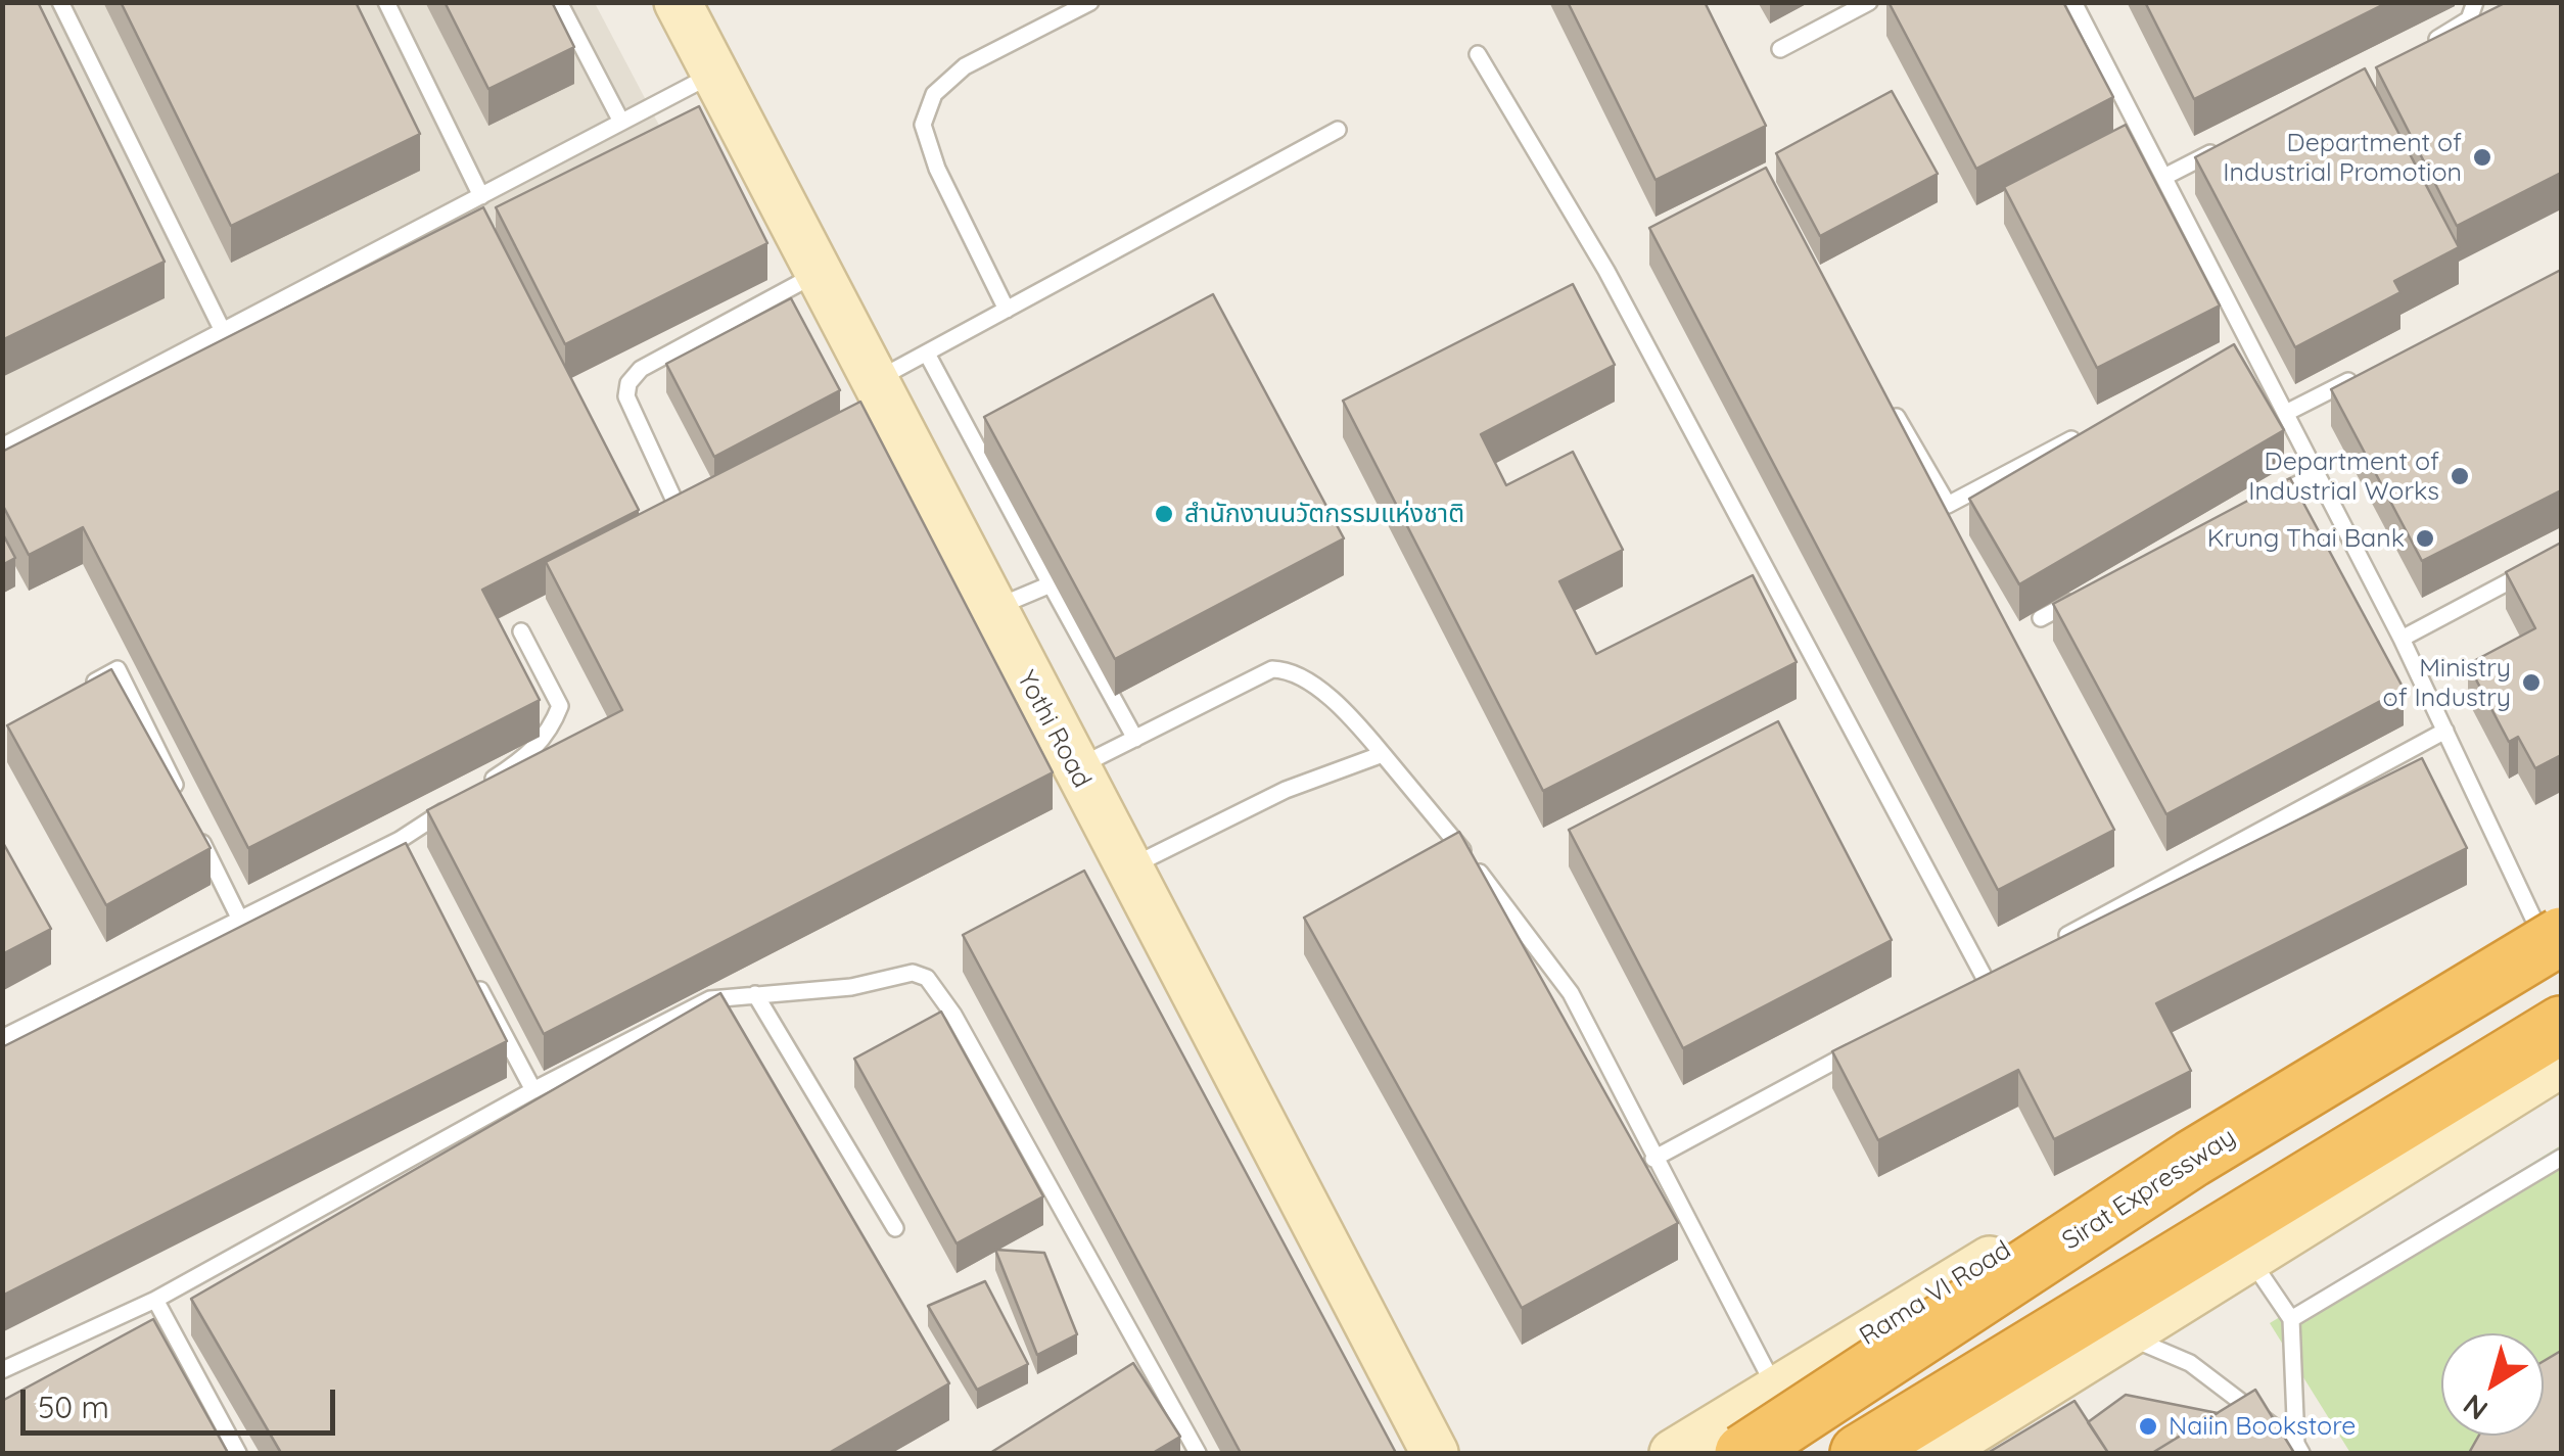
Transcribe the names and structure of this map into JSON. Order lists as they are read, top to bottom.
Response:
{
  "streets": {
    "highway": ["Sirat Expressway"],
    "main road": ["Yothi Road", "Rama VI Road"]
  },
  "crossings": [
    ["Sirat Expressway", "Rama VI Road"]
  ],
  "places": [
    "Department of Industrial Promotion",
    "Department of Industrial Works",
    "สำนักงานนวัตกรรมแห่งชาติ",
    "Krung Thai Bank",
    "Ministry of Industry",
    "Naiin Bookstore"
  ],
  "scale_bar": "50 m",
  "north": "bottom left"
}
